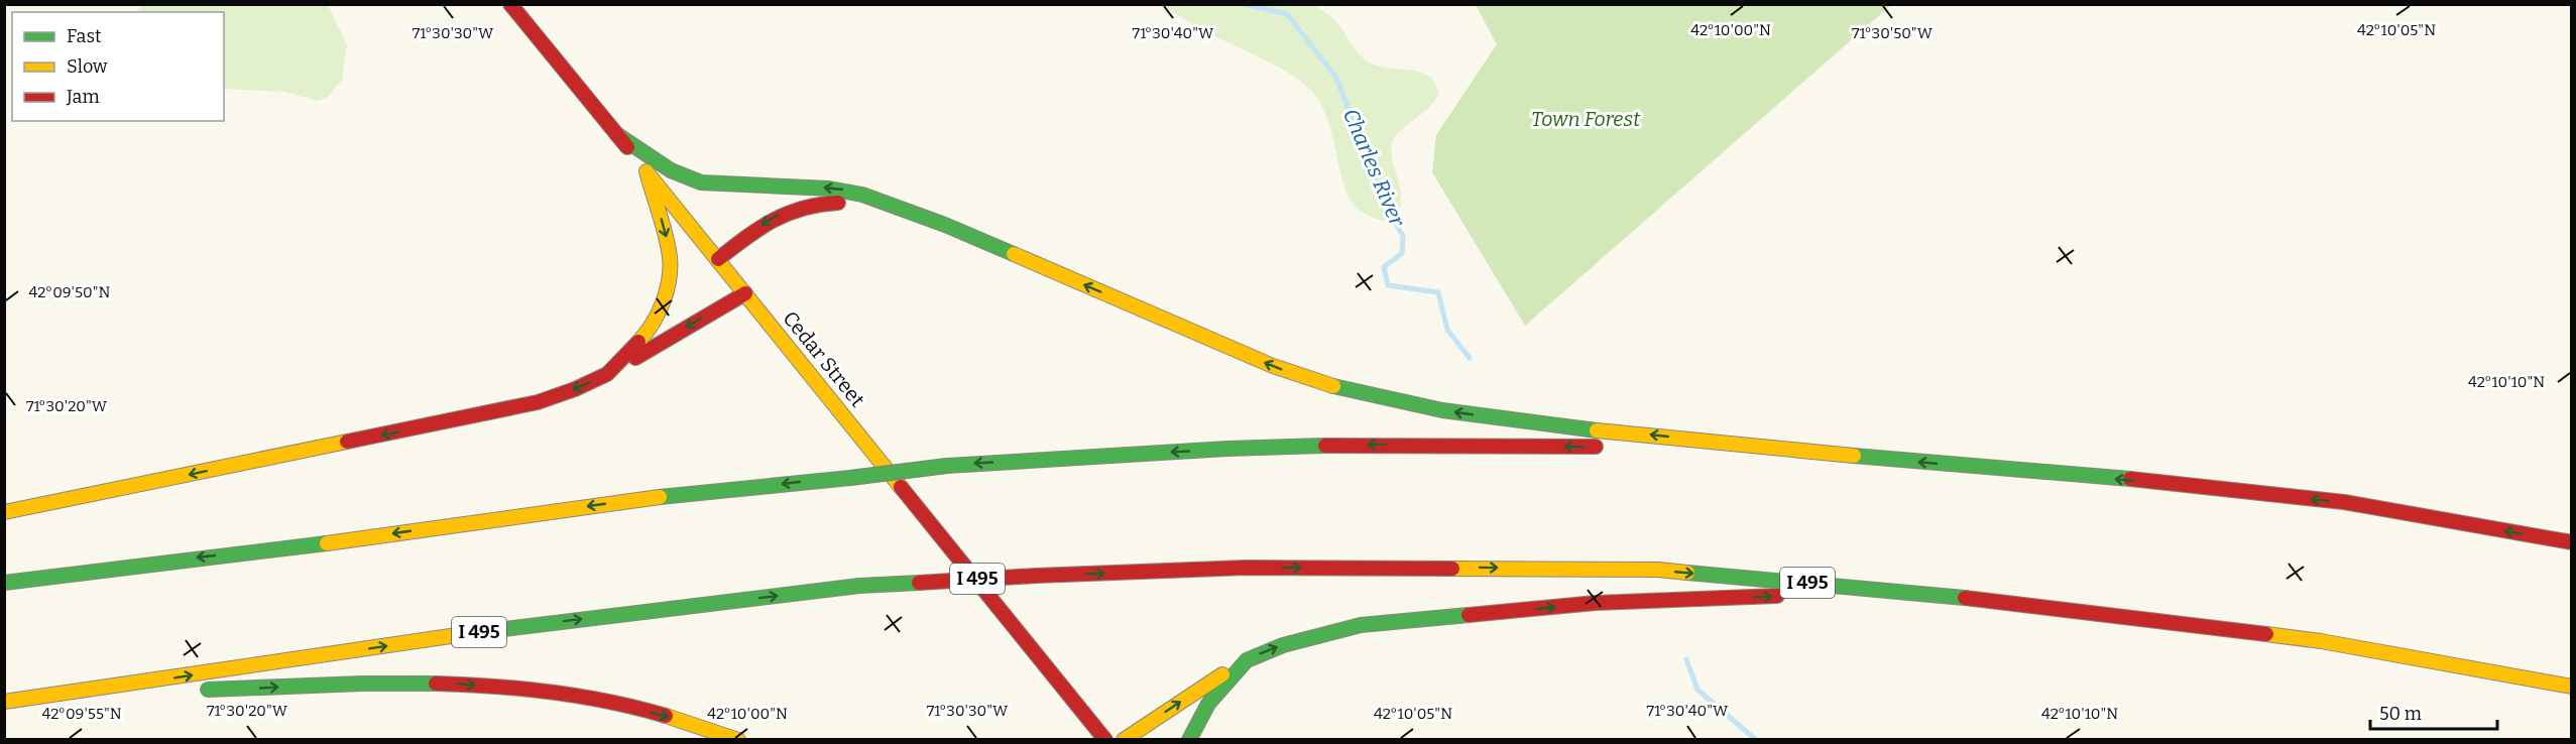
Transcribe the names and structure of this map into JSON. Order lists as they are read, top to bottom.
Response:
{
  "streets": {
    "main road": ["Cedar Street", "I 495"]
  },
  "water": ["Charles River"],
  "parks": ["Town Forest"],
  "legend": ["Fast", "Slow", "Jam"],
  "scale_bar": "50 m",
  "coordinates": [
    "42°10'00\"N",
    "42°10'05\"N",
    "71°30'30\"W",
    "71°30'40\"W",
    "71°30'50\"W",
    "42°09'50\"N",
    "42°10'10\"N",
    "71°30'20\"W",
    "42°09'55\"N"
  ]
}
